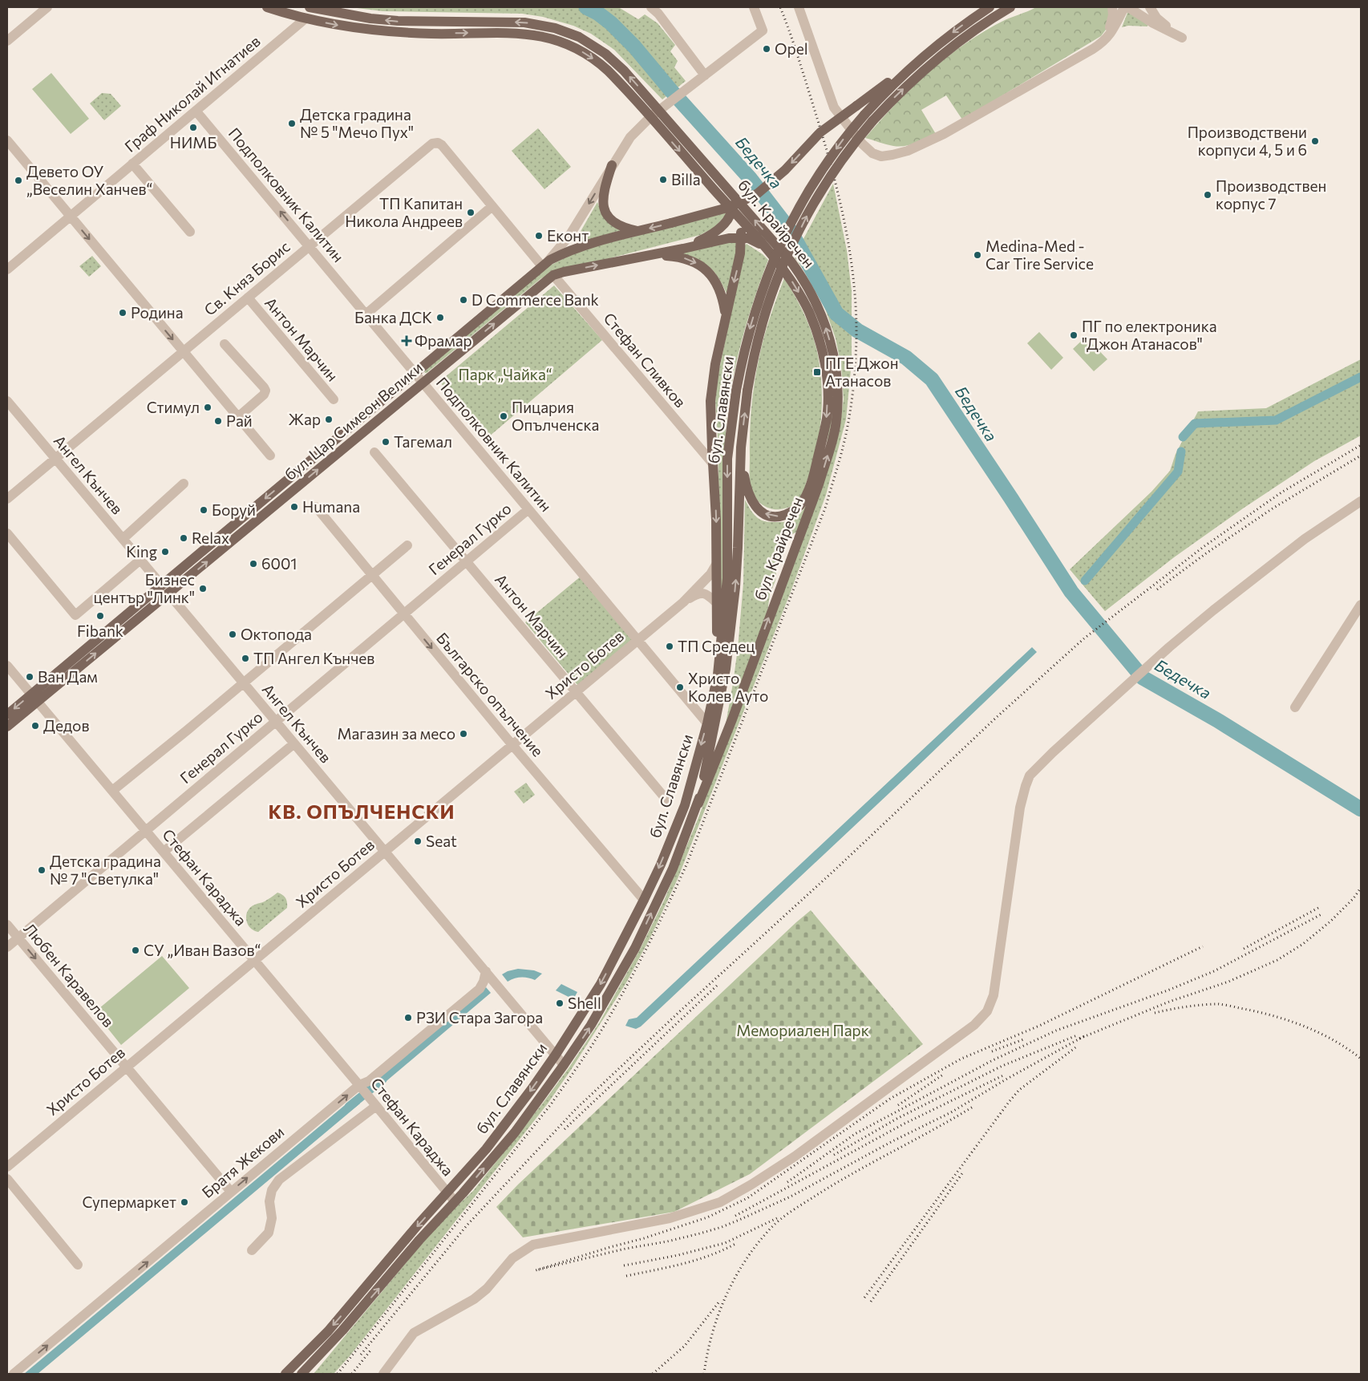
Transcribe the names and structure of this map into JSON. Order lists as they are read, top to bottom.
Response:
{
  "streets": {
    "main road": ["бул. Крайречен", "бул. Славянски", "бул. Цар Симеон Велики"],
    "street": [
      "Граф Николай Игнатиев",
      "Подполковник Калитин",
      "Св. Княз Борис",
      "Антон Марчин",
      "Стефан Сливков",
      "Ангел Кънчев",
      "Генерал Гурко",
      "Христо Ботев",
      "Българско опълчение",
      "Стефан Караджа",
      "Любен Каравелов",
      "Братя Жекови"
    ]
  },
  "crossings": [
    ["Граф Николай Игнатиев", "Подполковник Калитин"],
    ["Граф Николай Игнатиев", "бул. Крайречен"],
    ["Подполковник Калитин", "Св. Княз Борис"],
    ["Подполковник Калитин", "бул. Славянски"],
    ["Подполковник Калитин", "бул. Цар Симеон Велики"],
    ["Подполковник Калитин", "Генерал Гурко"],
    ["Подполковник Калитин", "Христо Ботев"],
    ["бул. Крайречен", "бул. Славянски"],
    ["бул. Крайречен", "бул. Цар Симеон Велики"],
    ["Св. Княз Борис", "Антон Марчин"],
    ["Св. Княз Борис", "Ангел Кънчев"],
    ["Антон Марчин", "Генерал Гурко"],
    ["Антон Марчин", "Христо Ботев"],
    ["Стефан Сливков", "бул. Цар Симеон Велики"],
    ["бул. Славянски", "Ангел Кънчев"],
    ["бул. Славянски", "Българско опълчение"],
    ["бул. Славянски", "Стефан Караджа"],
    ["бул. Цар Симеон Велики", "Ангел Кънчев"],
    ["бул. Цар Симеон Велики", "Стефан Караджа"],
    ["Ангел Кънчев", "Генерал Гурко"],
    ["Ангел Кънчев", "Христо Ботев"],
    ["Ангел Кънчев", "Братя Жекови"],
    ["Генерал Гурко", "Българско опълчение"],
    ["Генерал Гурко", "Стефан Караджа"],
    ["Генерал Гурко", "Любен Каравелов"],
    ["Христо Ботев", "Българско опълчение"],
    ["Христо Ботев", "Стефан Караджа"],
    ["Христо Ботев", "Любен Каравелов"],
    ["Стефан Караджа", "Братя Жекови"],
    ["Любен Каравелов", "Братя Жекови"]
  ],
  "one_way": ["Любен Каравелов"],
  "districts": ["КВ. ОПЪЛЧЕНСКИ"],
  "water": ["Бедечка"],
  "parks": ["Парк „Чайка“", "Мемориален Парк"],
  "places": {
    "other": [
      "Opel",
      "Детска градина № 5 \"Мечо Пух\"",
      "НИМБ",
      "Производствени корпуси 4, 5 и 6",
      "Billa",
      "Девето ОУ „Веселин Ханчев“",
      "Производствeн корпус 7",
      "ТП Капитан Никола Андреев",
      "Еконт",
      "Medina-Med - Car Tire Service",
      "D Commerce Bank",
      "Родина",
      "Банка ДСК",
      "ПГ по електроника \"Джон Атанасов\"",
      "Стимул",
      "Пицария Опълченска",
      "Жар",
      "Рай",
      "Тагемал",
      "Humana",
      "Боруй",
      "Relax",
      "King",
      "6001",
      "Бизнес център \"Линк\"",
      "Fibank",
      "Октопода",
      "ТП Средец",
      "ТП Ангел Кънчев",
      "Ван Дам",
      "Христо Колев Ауто",
      "Дедов",
      "Магазин за месо",
      "Seat",
      "Детска градина № 7 \"Светулка\"",
      "СУ „Иван Вазов“",
      "Shell",
      "РЗИ Стара Загора",
      "Супермаркет"
    ],
    "health": ["Фрамар"],
    "transit": ["ПГЕ Джон Атанасов"]
  }
}
